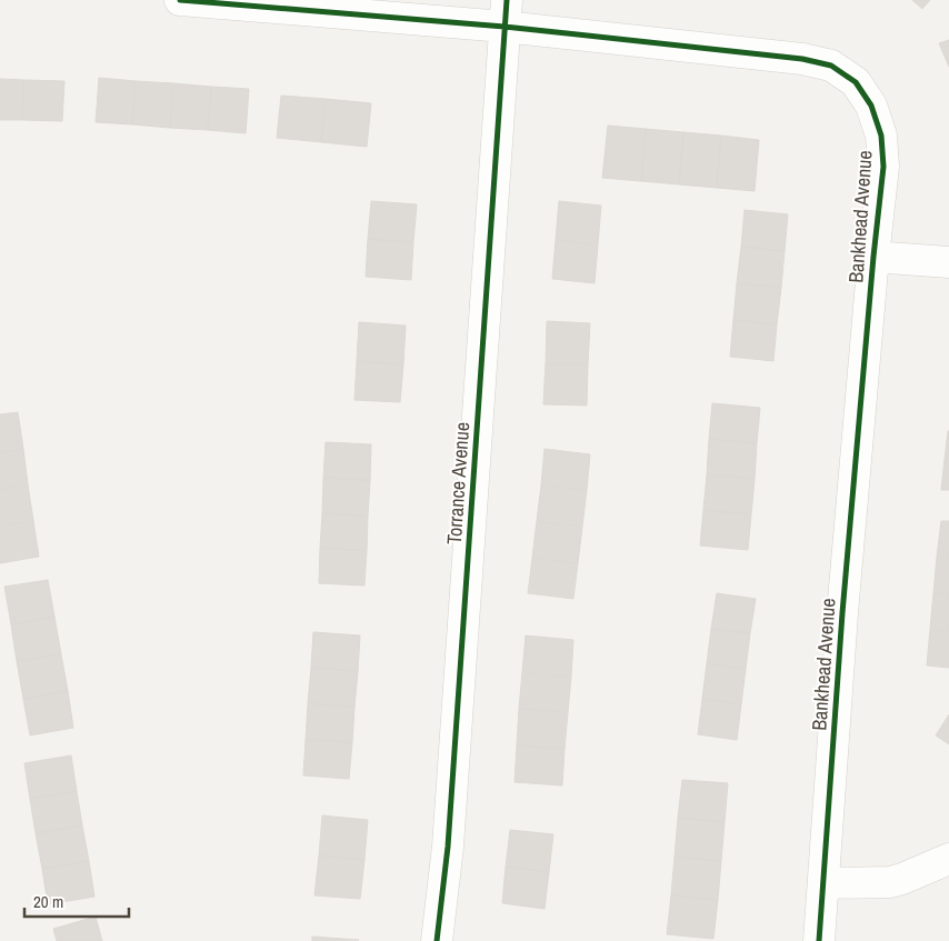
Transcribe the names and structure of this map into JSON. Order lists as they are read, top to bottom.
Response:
{
  "streets": {
    "street": ["Bankhead Avenue", "Torrance Avenue"]
  },
  "crossings": [
    ["Bankhead Avenue", "Torrance Avenue"]
  ],
  "scale_bar": "20 m"
}
